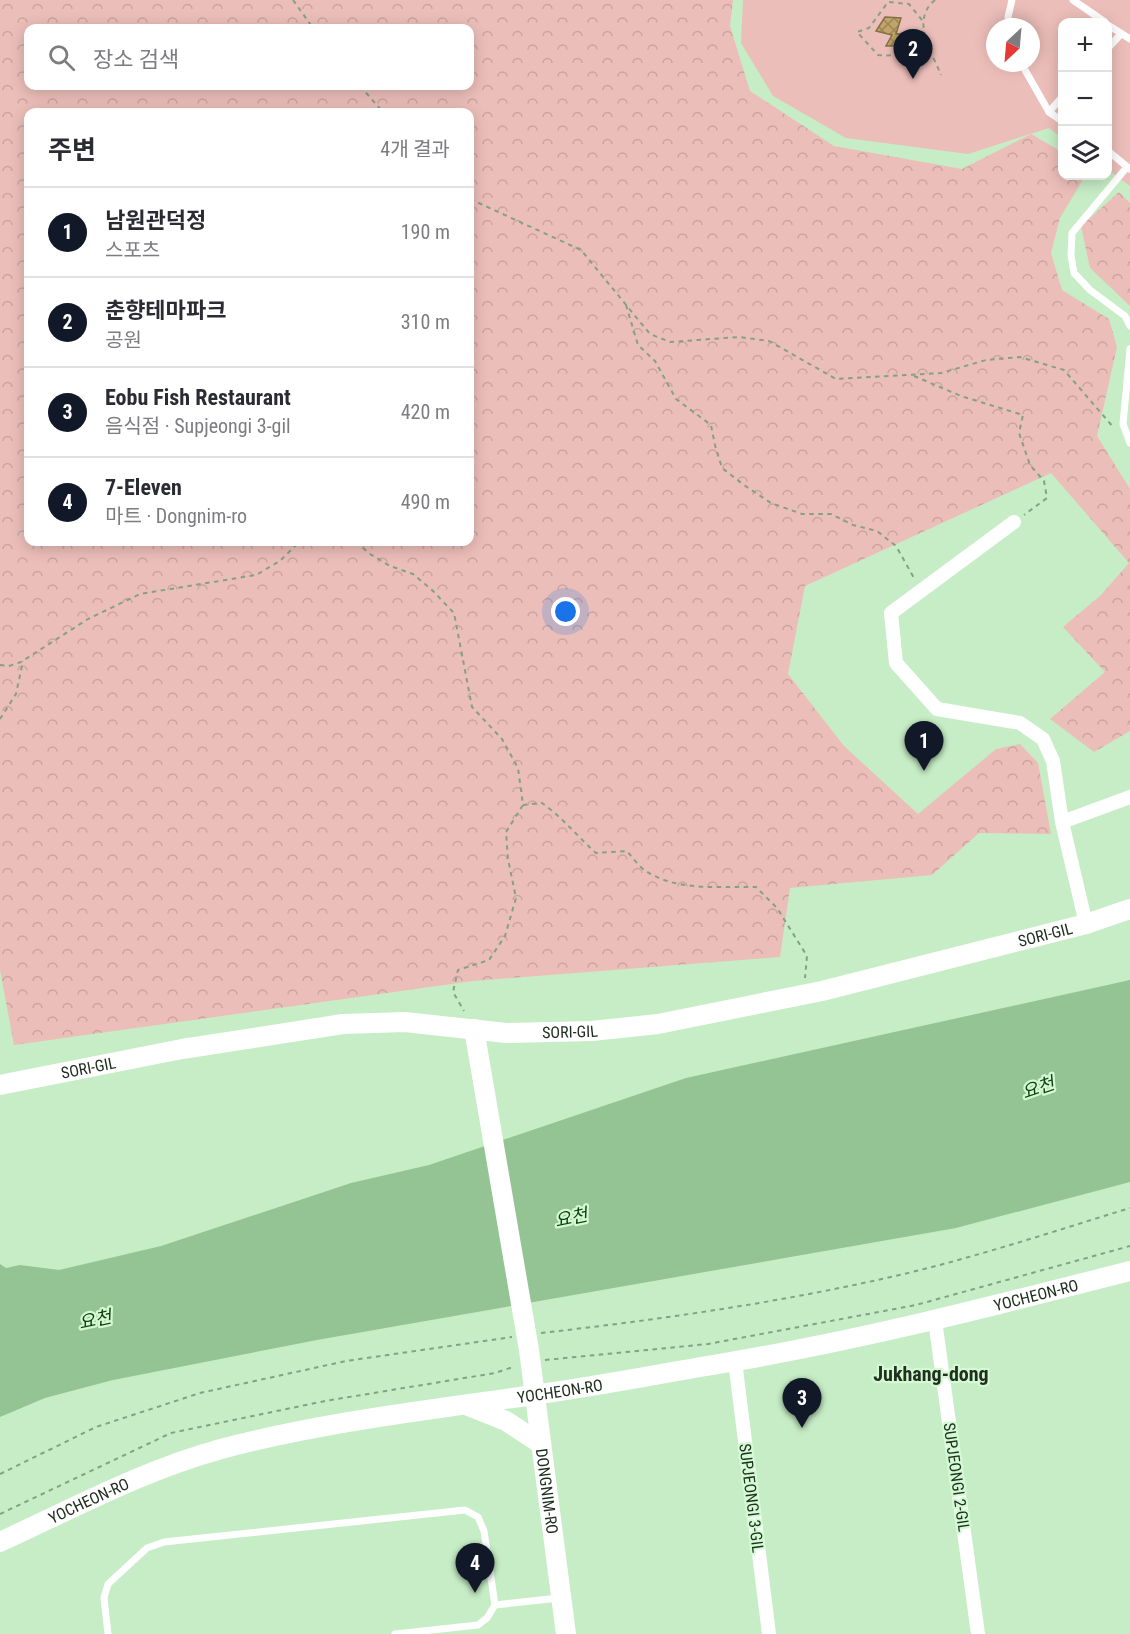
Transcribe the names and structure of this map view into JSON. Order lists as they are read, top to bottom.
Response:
{
  "streets": {
    "street": [
      "SORI-GIL",
      "YOCHEON-RO",
      "SUPJEONGI 2-GIL",
      "DONGNIM-RO",
      "SUPJEONGI 3-GIL"
    ]
  },
  "crossings": [
    ["SORI-GIL", "DONGNIM-RO"],
    ["YOCHEON-RO", "SUPJEONGI 2-GIL"],
    ["YOCHEON-RO", "DONGNIM-RO"],
    ["YOCHEON-RO", "SUPJEONGI 3-GIL"]
  ],
  "districts": ["Jukhang-dong"],
  "water": ["요천"],
  "north": "bottom left",
  "page": {
    "map_buttons": ["+", "−"],
    "search": "장소 검색",
    "pins": [
      "2",
      "1",
      "3",
      "4"
    ],
    "heading": ["주변", "4개 결과"],
    "list": [
      {
        "mark": "1",
        "name": "남원관덕정",
        "note": "스포츠",
        "value": "190 m"
      },
      {
        "mark": "2",
        "name": "춘향테마파크",
        "note": "공원",
        "value": "310 m"
      },
      {
        "mark": "3",
        "name": "Eobu Fish Restaurant",
        "note": "음식점 · Supjeongi 3-gil",
        "value": "420 m"
      },
      {
        "mark": "4",
        "name": "7-Eleven",
        "note": "마트 · Dongnim-ro",
        "value": "490 m"
      }
    ]
  }
}
